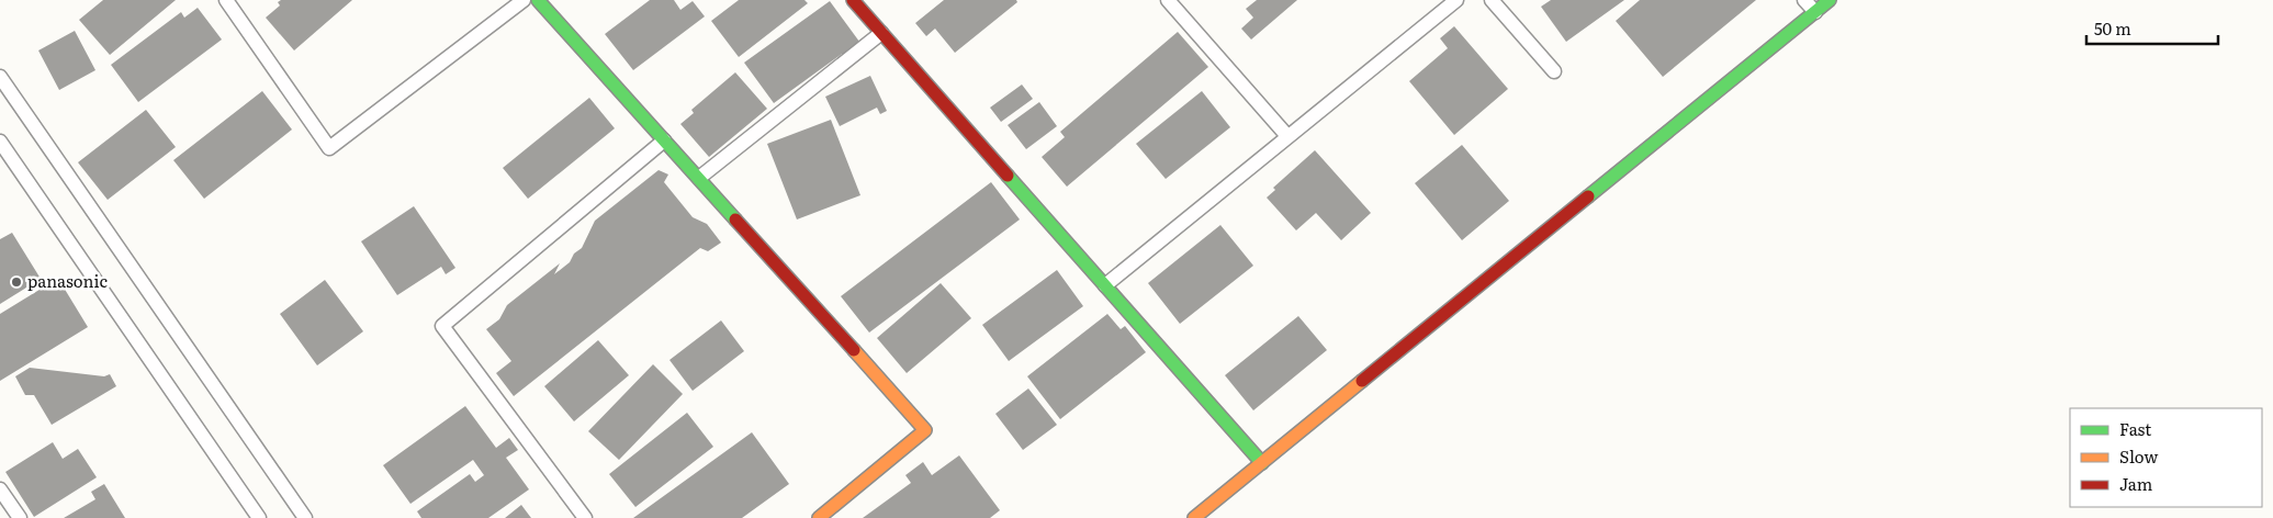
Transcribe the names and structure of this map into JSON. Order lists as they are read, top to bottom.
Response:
{
  "places": ["panasonic"],
  "legend": ["Fast", "Slow", "Jam"],
  "scale_bar": "50 m"
}
